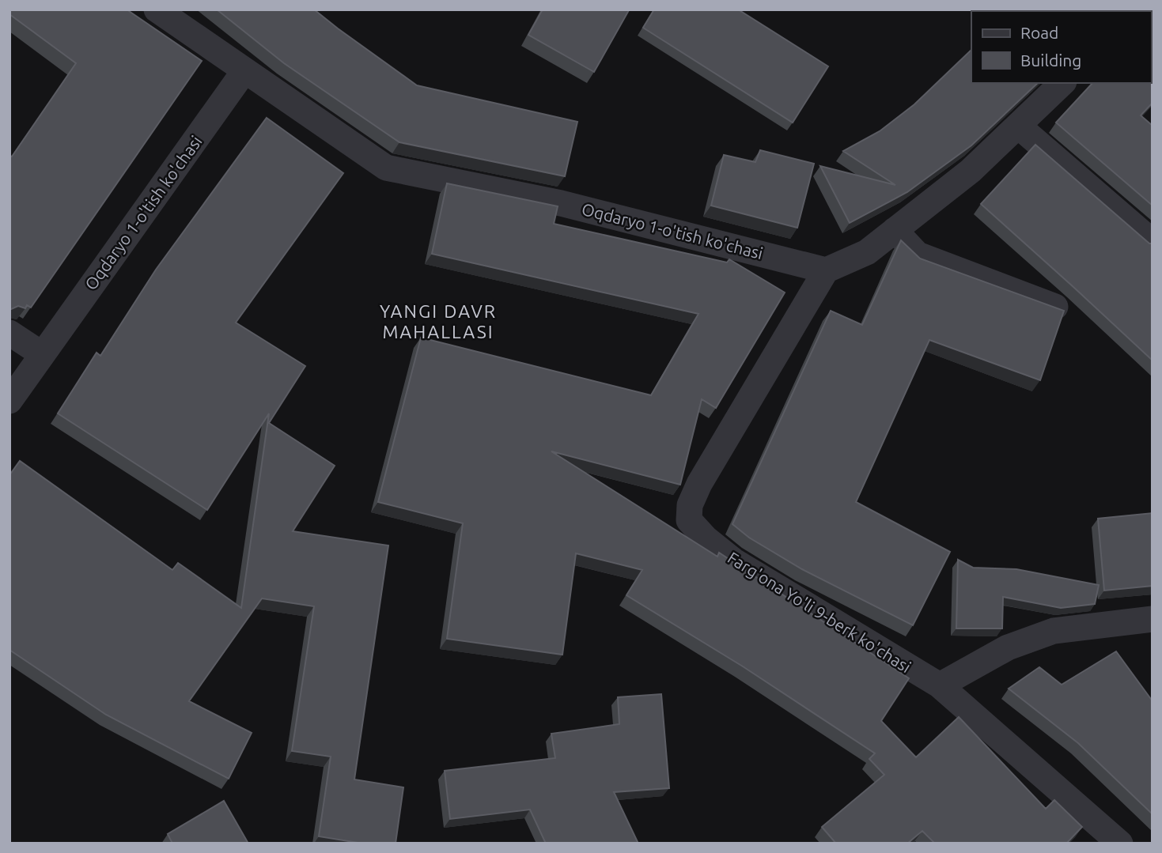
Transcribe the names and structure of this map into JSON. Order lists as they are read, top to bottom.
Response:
{
  "streets": {
    "street": ["Oqdaryo 1-o'tish ko'chasi", "Farg'ona Yo'li 9-berk ko'chasi"]
  },
  "crossings": [
    ["Oqdaryo 1-o'tish ko'chasi", "Farg'ona Yo'li 9-berk ko'chasi"]
  ],
  "districts": ["YANGI DAVR MAHALLASI"],
  "legend": ["Road", "Building"]
}
